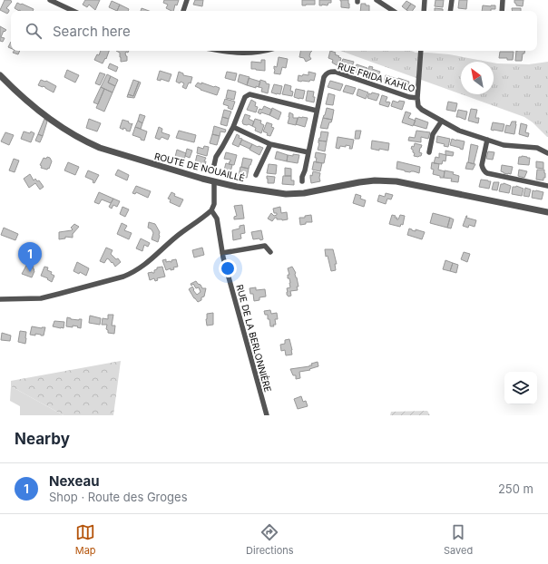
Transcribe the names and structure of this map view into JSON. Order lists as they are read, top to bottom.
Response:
{
  "streets": {
    "street": ["RUE FRIDA KAHLO", "ROUTE DE NOUAILLÉ", "RUE DE LA BERLONNIÈRE"]
  },
  "north": "top left",
  "page": {
    "search": "Search here",
    "pins": "1",
    "heading": "Nearby",
    "list": [
      {
        "mark": "1",
        "name": "Nexeau",
        "note": "Shop · Route des Groges",
        "value": "250 m"
      }
    ],
    "nav": ["Map", "Directions", "Saved"]
  }
}
